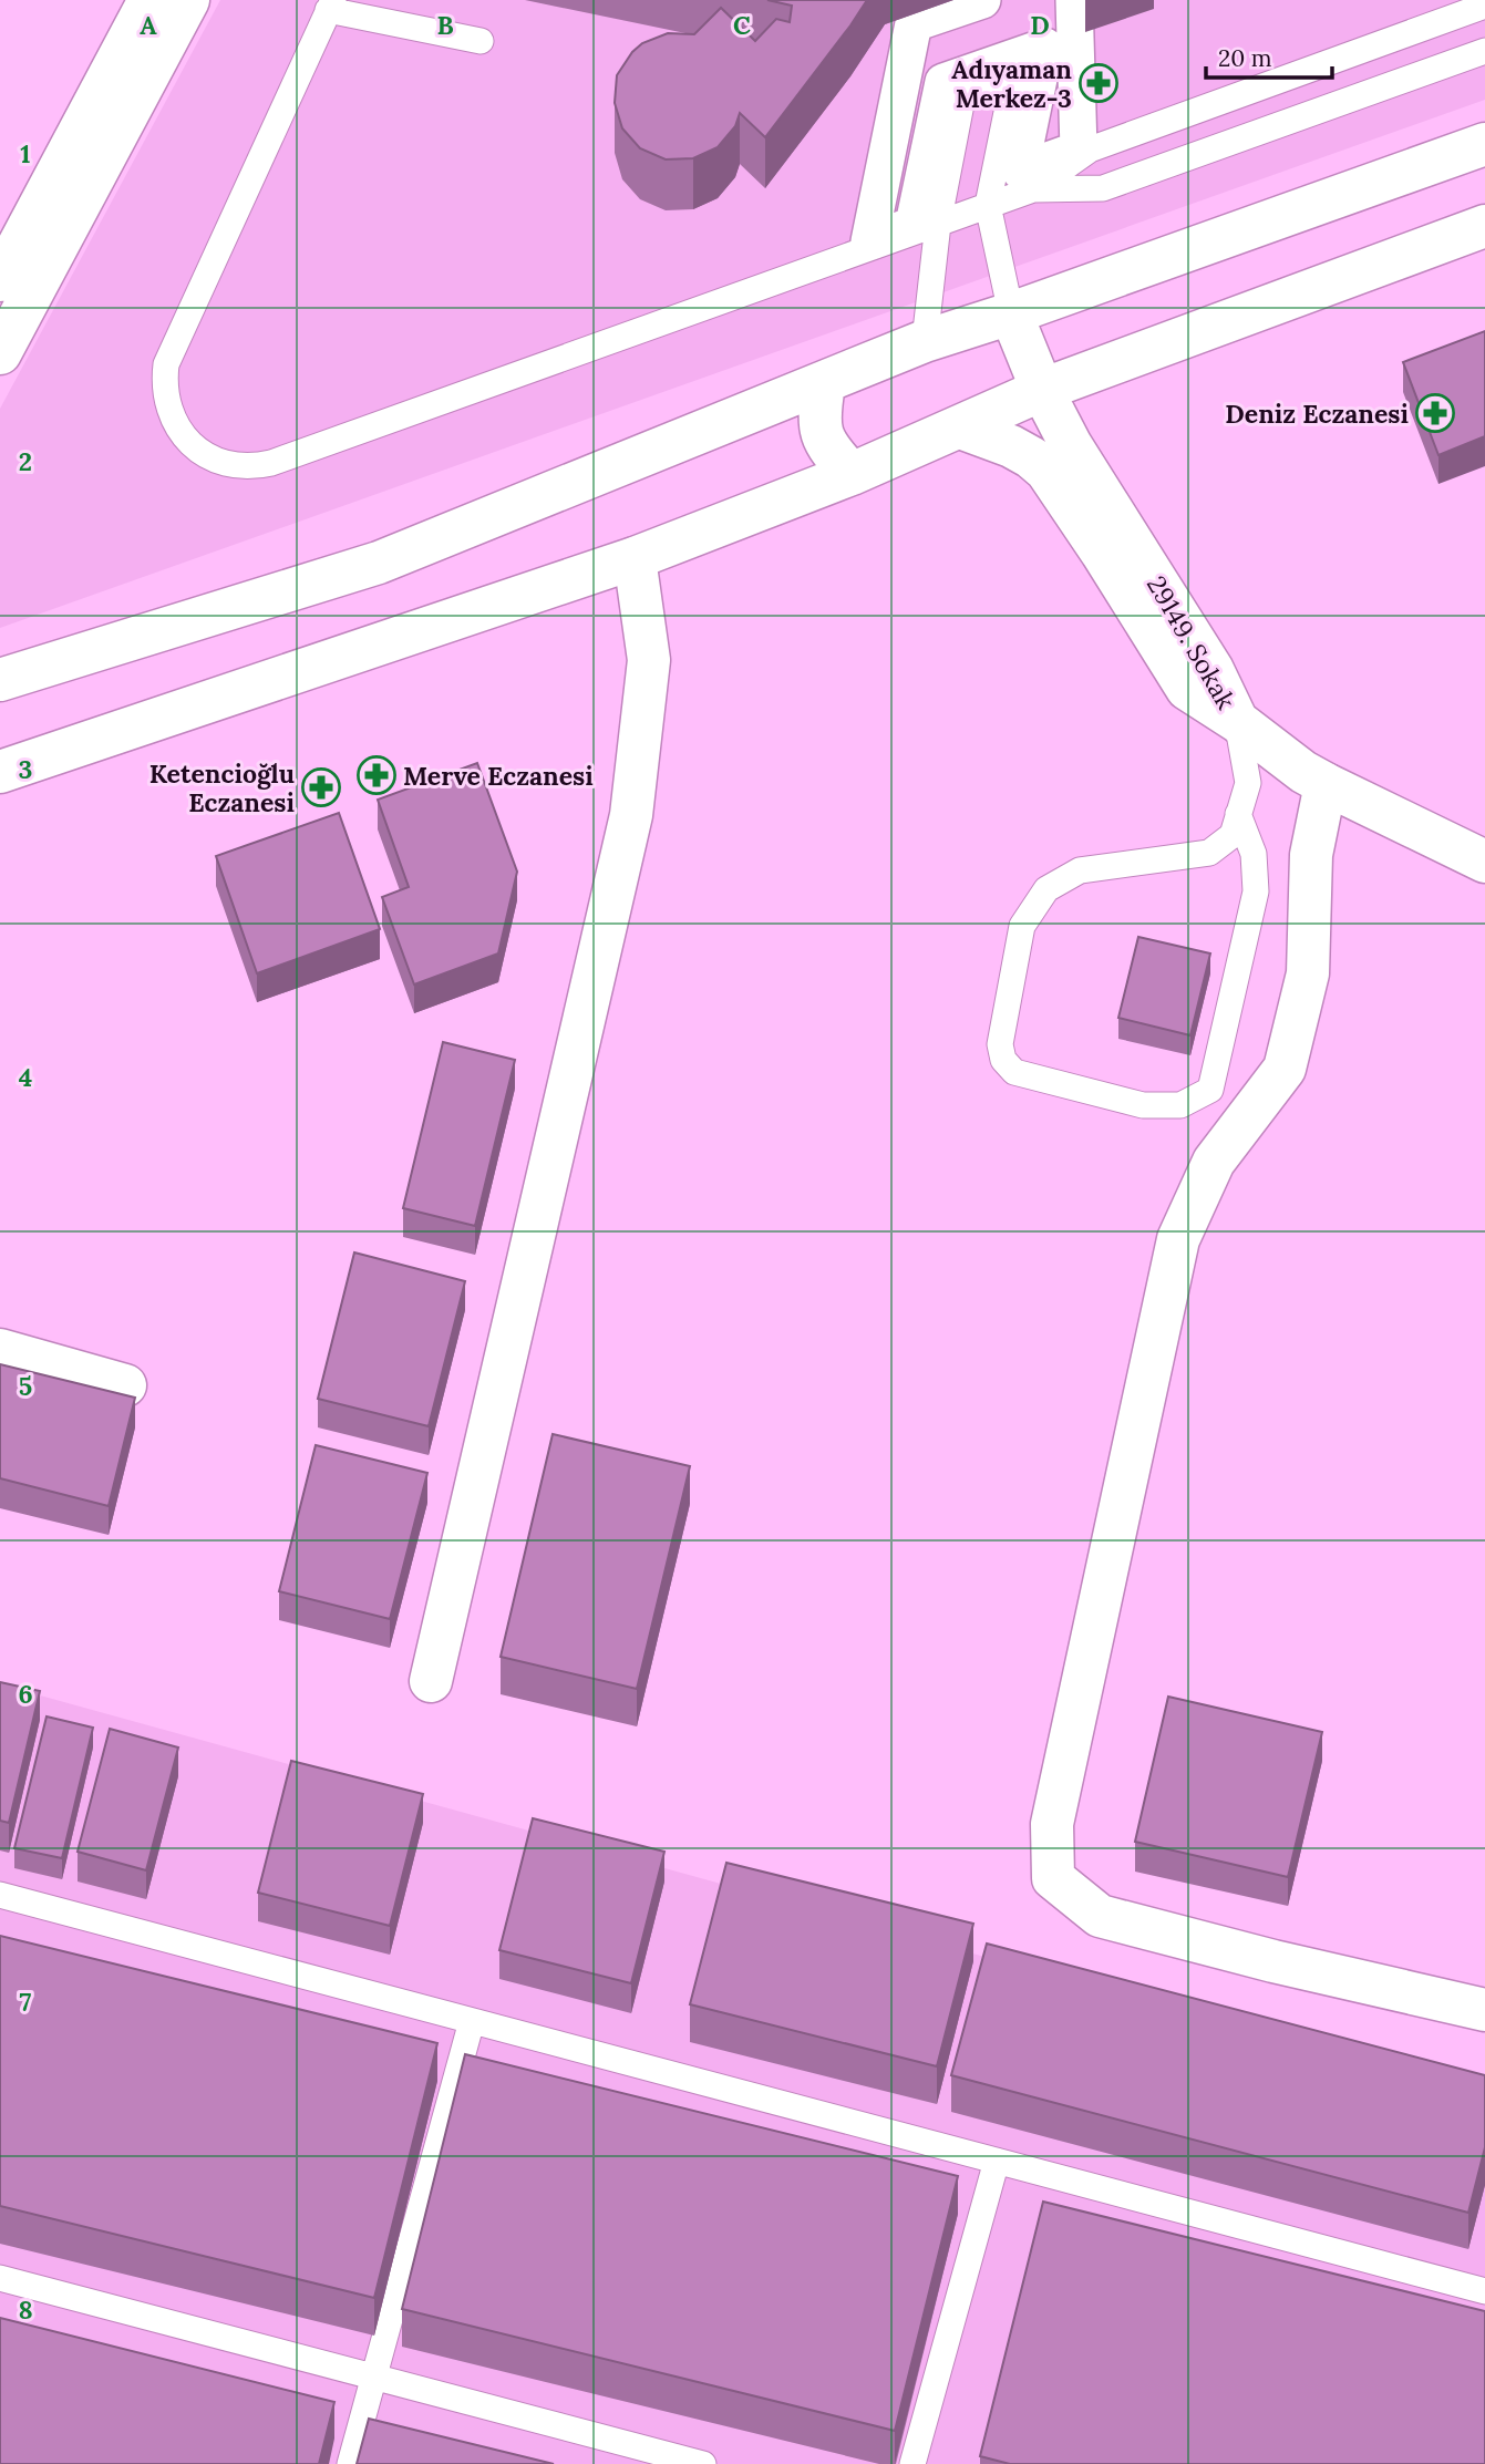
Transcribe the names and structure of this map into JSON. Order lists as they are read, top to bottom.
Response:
{
  "streets": {
    "street": ["29149. Sokak"]
  },
  "places": {
    "pharmacy": [
      "Adıyaman Merkez-3",
      "Deniz Eczanesi",
      "Merve Eczanesi",
      "Ketencioğlu Eczanesi"
    ]
  },
  "scale_bar": "20 m",
  "grid": {
    "columns": [
      "A",
      "B",
      "C",
      "D"
    ],
    "rows": [
      "1",
      "2",
      "3",
      "4",
      "5",
      "6",
      "7",
      "8"
    ]
  }
}
